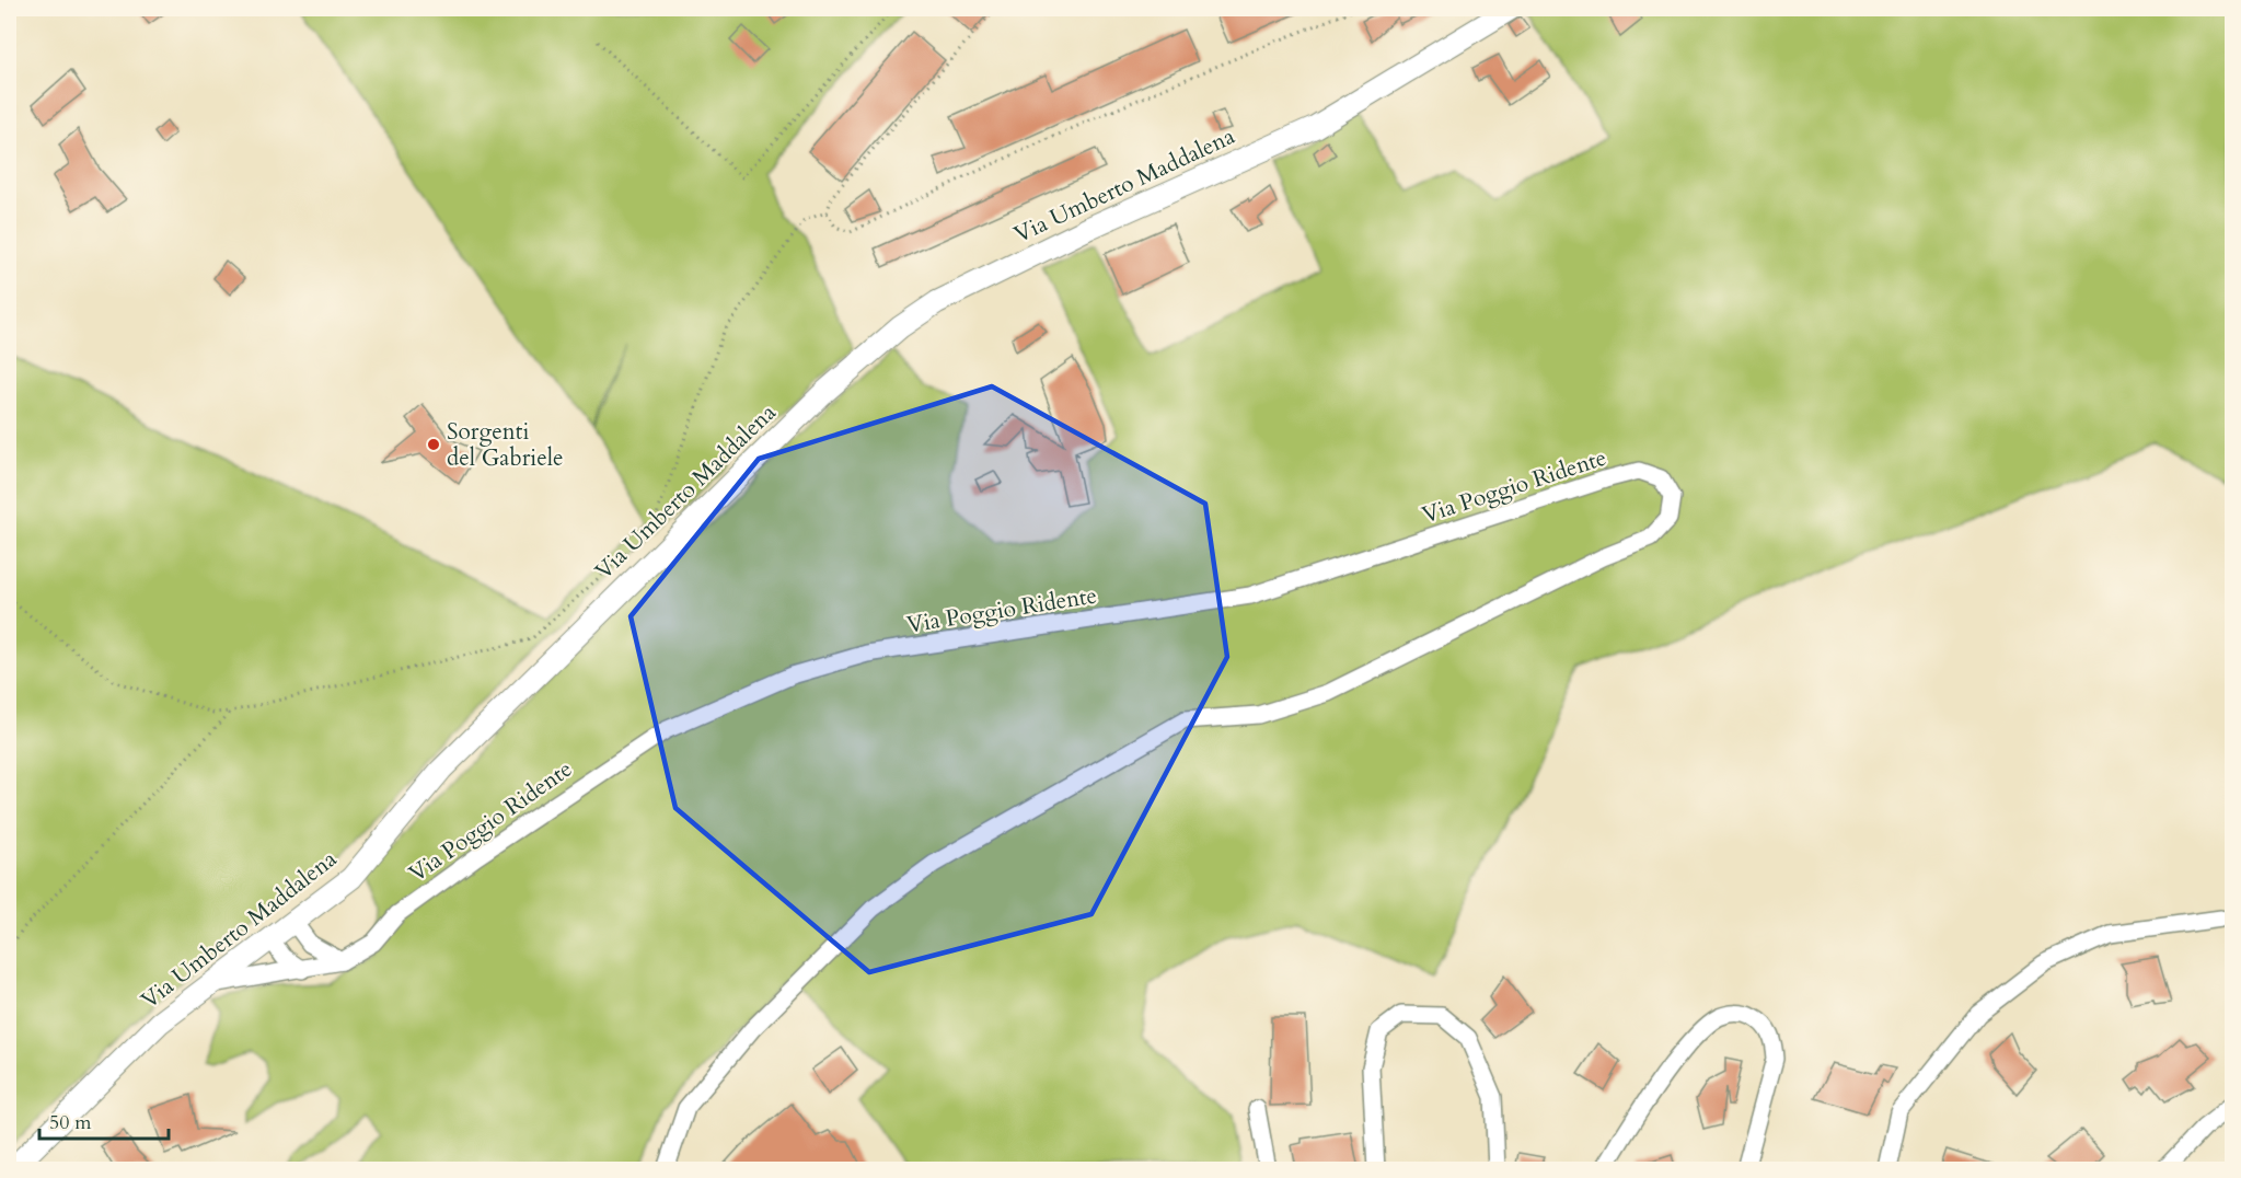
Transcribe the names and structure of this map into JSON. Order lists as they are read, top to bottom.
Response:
{
  "streets": {
    "street": ["Via Umberto Maddalena", "Via Poggio Ridente"]
  },
  "crossings": [
    ["Via Umberto Maddalena", "Via Poggio Ridente"]
  ],
  "places": ["Sorgenti del Gabriele"],
  "scale_bar": "50 m"
}
